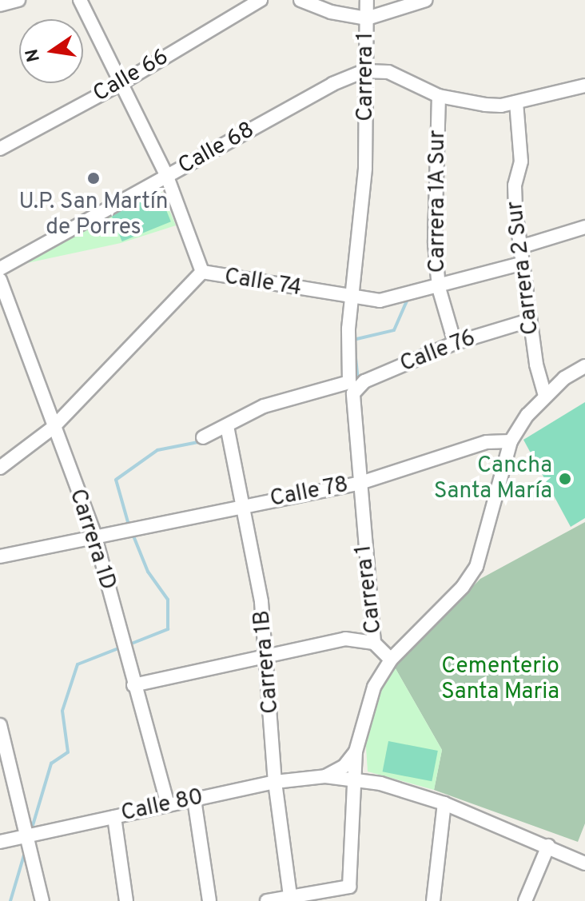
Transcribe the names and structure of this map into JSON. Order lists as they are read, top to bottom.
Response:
{
  "streets": {
    "street": [
      "Calle 66",
      "Carrera 1",
      "Calle 68",
      "Carrera 1A Sur",
      "Carrera 2 Sur",
      "Calle 74",
      "Calle 76",
      "Calle 78",
      "Carrera 1D",
      "Carrera 1B",
      "Calle 80"
    ]
  },
  "crossings": [
    ["Carrera 1", "Calle 68"],
    ["Carrera 1", "Calle 74"],
    ["Carrera 1", "Calle 76"],
    ["Carrera 1", "Calle 78"],
    ["Carrera 1", "Carrera 1B"],
    ["Carrera 1", "Calle 80"],
    ["Calle 68", "Carrera 1A Sur"],
    ["Calle 68", "Carrera 2 Sur"],
    ["Carrera 1A Sur", "Calle 74"],
    ["Carrera 1A Sur", "Calle 76"],
    ["Carrera 2 Sur", "Calle 74"],
    ["Carrera 2 Sur", "Calle 76"],
    ["Calle 74", "Carrera 1D"],
    ["Calle 76", "Carrera 1B"],
    ["Calle 78", "Carrera 1D"],
    ["Calle 78", "Carrera 1B"],
    ["Carrera 1D", "Calle 80"],
    ["Carrera 1B", "Calle 80"]
  ],
  "parks": ["Cementerio Santa Maria"],
  "places": ["U.P. San Martín de Porres", "Cancha Santa María"],
  "north": "left"
}
